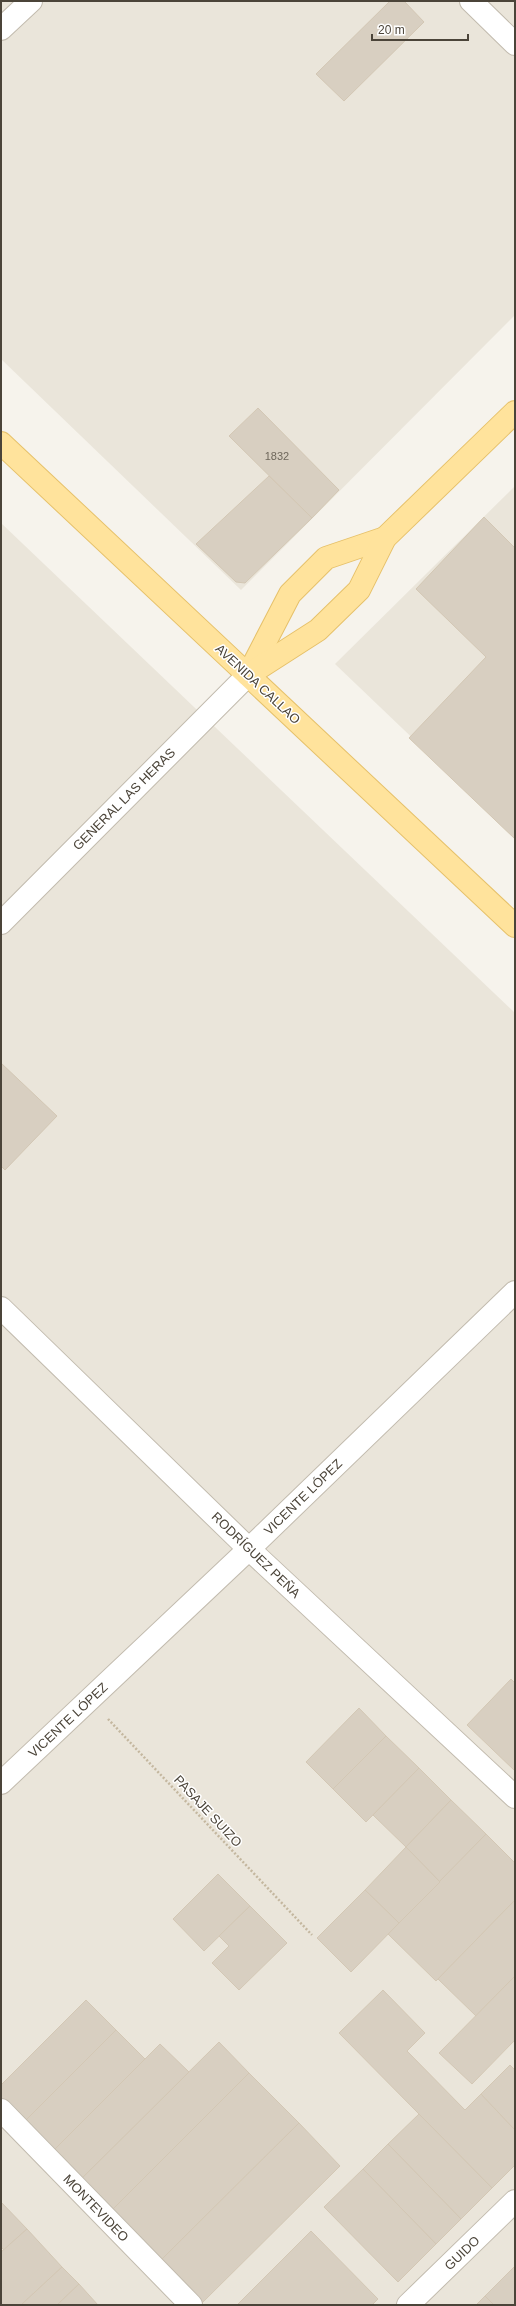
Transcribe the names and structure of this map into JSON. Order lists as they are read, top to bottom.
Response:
{
  "streets": {
    "main road": ["AVENIDA CALLAO"],
    "street": [
      "GENERAL LAS HERAS",
      "VICENTE LÓPEZ",
      "RODRÍGUEZ PEÑA",
      "MONTEVIDEO",
      "GUIDO"
    ],
    "path": ["PASAJE SUIZO"]
  },
  "crossings": [
    ["AVENIDA CALLAO", "GENERAL LAS HERAS"],
    ["VICENTE LÓPEZ", "RODRÍGUEZ PEÑA"],
    ["VICENTE LÓPEZ", "PASAJE SUIZO"]
  ],
  "house_numbers": ["1832"],
  "scale_bar": "20 m"
}
